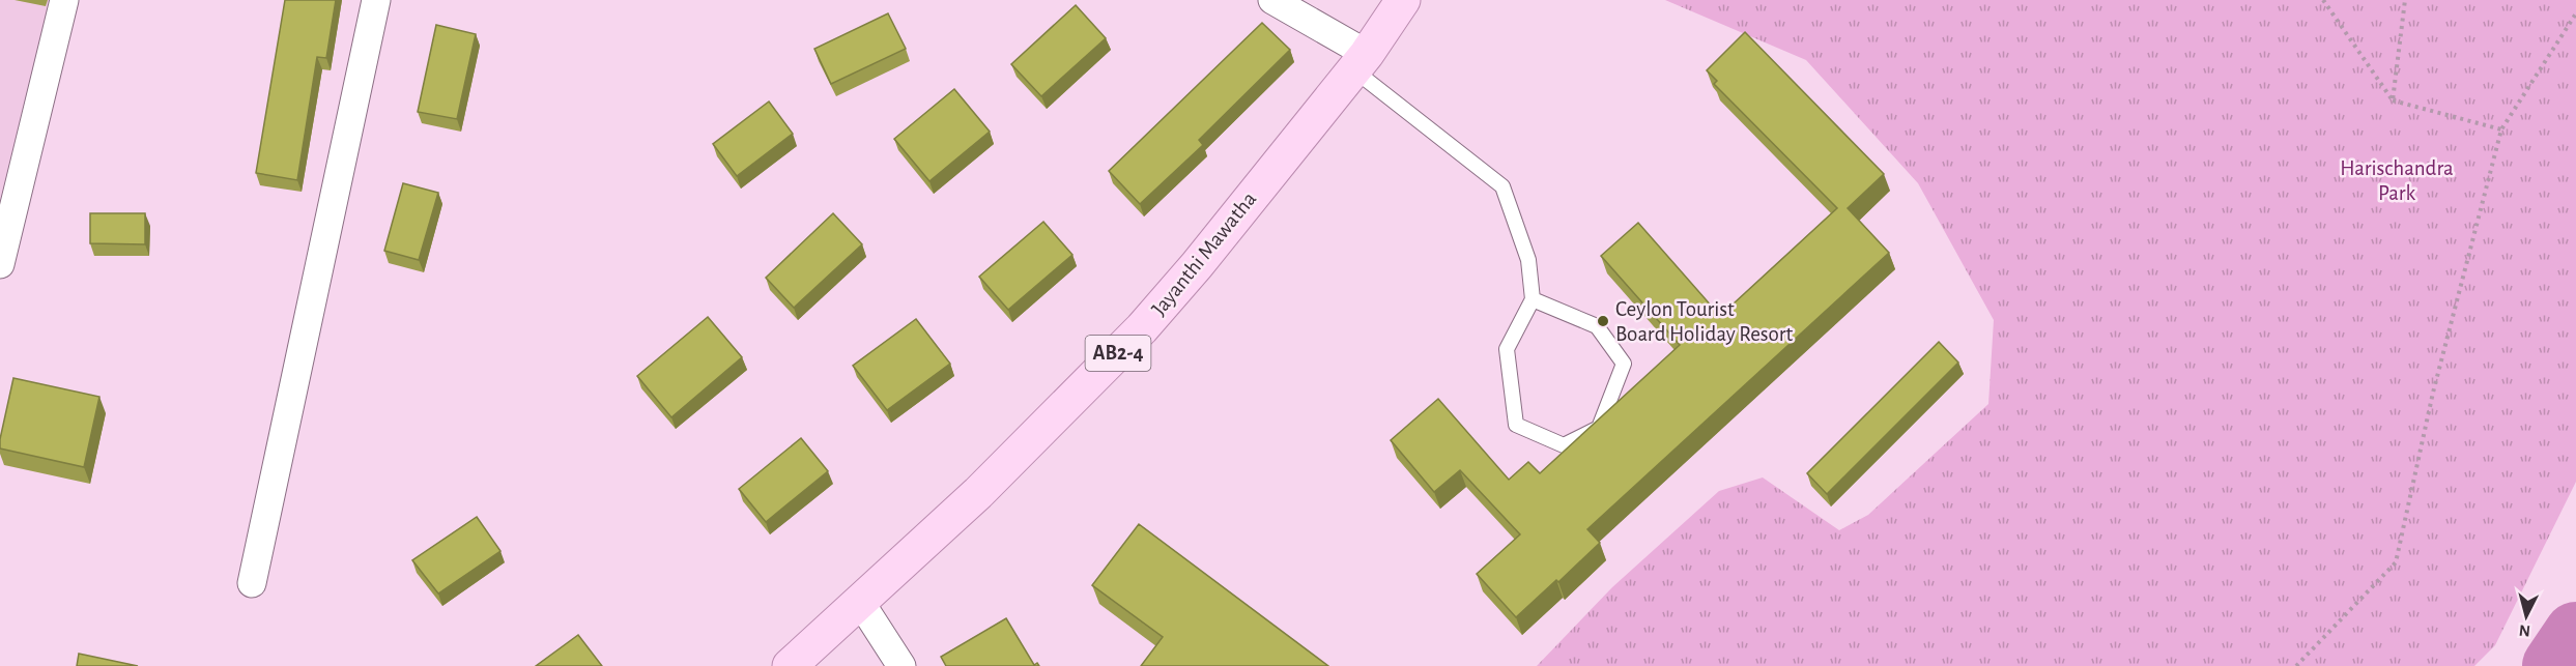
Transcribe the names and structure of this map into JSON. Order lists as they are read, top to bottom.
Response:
{
  "streets": {
    "main road": ["Jayanthi Mawatha", "AB2-4"]
  },
  "parks": ["Harischandra Park"],
  "places": ["Ceylon Tourist Board Holiday Resort"],
  "north": "bottom"
}
